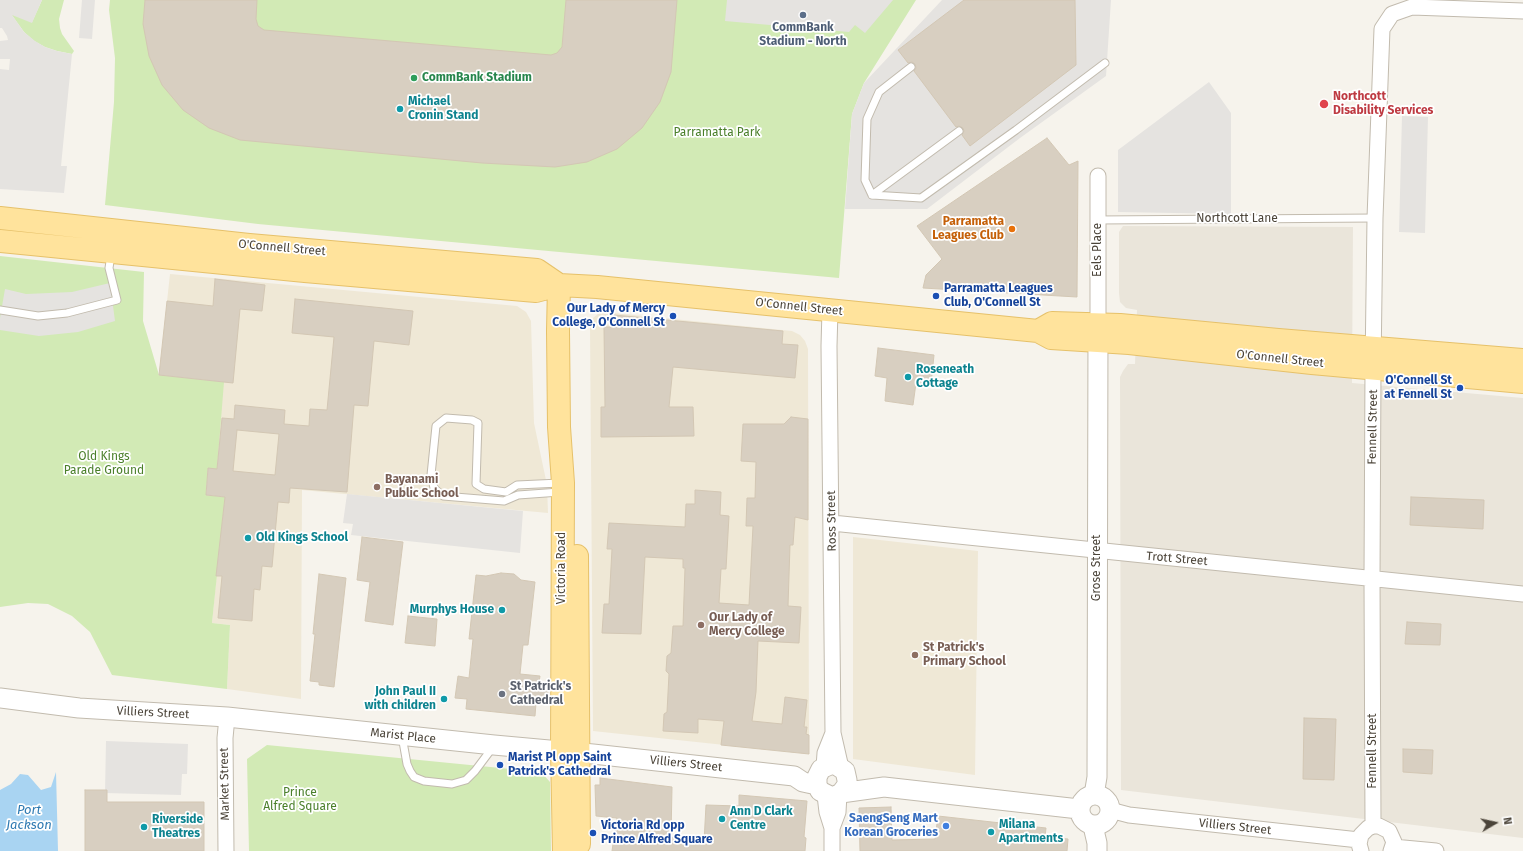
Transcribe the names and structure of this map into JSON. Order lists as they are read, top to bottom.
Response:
{
  "streets": {
    "main road": ["O'Connell Street", "Victoria Road"],
    "street": [
      "Eels Place",
      "Fennell Street",
      "Ross Street",
      "Trott Street",
      "Grose Street",
      "Villiers Street",
      "Marist Place",
      "Market Street"
    ],
    "lane": ["Northcott Lane"]
  },
  "crossings": [
    ["Northcott Lane", "Eels Place"],
    ["Northcott Lane", "Fennell Street"],
    ["O'Connell Street", "Eels Place"],
    ["O'Connell Street", "Fennell Street"],
    ["O'Connell Street", "Ross Street"],
    ["O'Connell Street", "Victoria Road"],
    ["O'Connell Street", "Grose Street"],
    ["Eels Place", "Grose Street"],
    ["Fennell Street", "Trott Street"],
    ["Ross Street", "Trott Street"],
    ["Ross Street", "Villiers Street"],
    ["Trott Street", "Grose Street"],
    ["Victoria Road", "Villiers Street"],
    ["Victoria Road", "Marist Place"],
    ["Grose Street", "Villiers Street"],
    ["Villiers Street", "Marist Place"],
    ["Villiers Street", "Market Street"],
    ["Marist Place", "Market Street"]
  ],
  "water": ["Port Jackson"],
  "parks": ["Parramatta Park", "Old Kings Parade Ground", "Prince Alfred Square"],
  "places": [
    "CommBank Stadium - North",
    "CommBank Stadium",
    "Northcott Disability Services",
    "Michael Cronin Stand",
    "Parramatta Leagues Club",
    "Parramatta Leagues Club, O'Connell St",
    "Our Lady of Mercy College, O'Connell St",
    "Roseneath Cottage",
    "O'Connell St at Fennell St",
    "Bayanami Public School",
    "Old Kings School",
    "Murphys House",
    "Our Lady of Mercy College",
    "St Patrick's Primary School",
    "St Patrick's Cathedral",
    "John Paul II with children",
    "Marist Pl opp Saint Patrick's Cathedral",
    "Ann D Clark Centre",
    "SaengSeng Mart Korean Groceries",
    "Riverside Theatres",
    "Milana Apartments",
    "Victoria Rd opp Prince Alfred Square"
  ],
  "north": "right"
}
